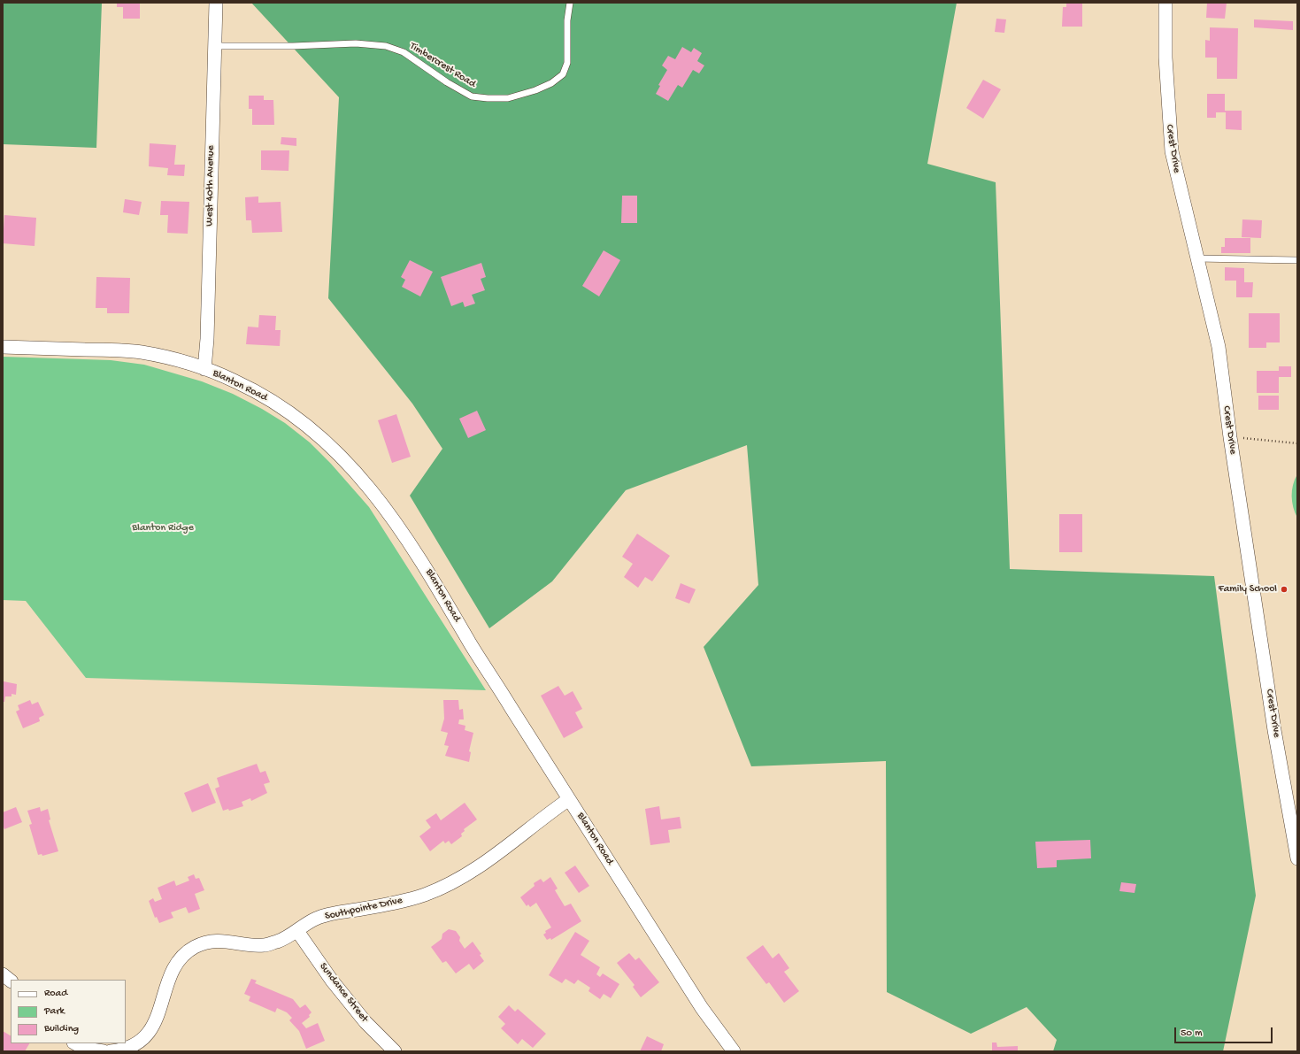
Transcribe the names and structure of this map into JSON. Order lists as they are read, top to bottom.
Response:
{
  "streets": {
    "street": [
      "Crest Drive",
      "West 40th Avenue",
      "Blanton Road",
      "Southpointe Drive",
      "Sundance Street"
    ],
    "lane": ["Timbercrest Road"]
  },
  "crossings": [
    ["Timbercrest Road", "West 40th Avenue"],
    ["West 40th Avenue", "Blanton Road"],
    ["Blanton Road", "Southpointe Drive"],
    ["Southpointe Drive", "Sundance Street"]
  ],
  "parks": ["Blanton Ridge"],
  "places": ["Family School"],
  "legend": ["Road", "Park", "Building"],
  "scale_bar": "50 m"
}
